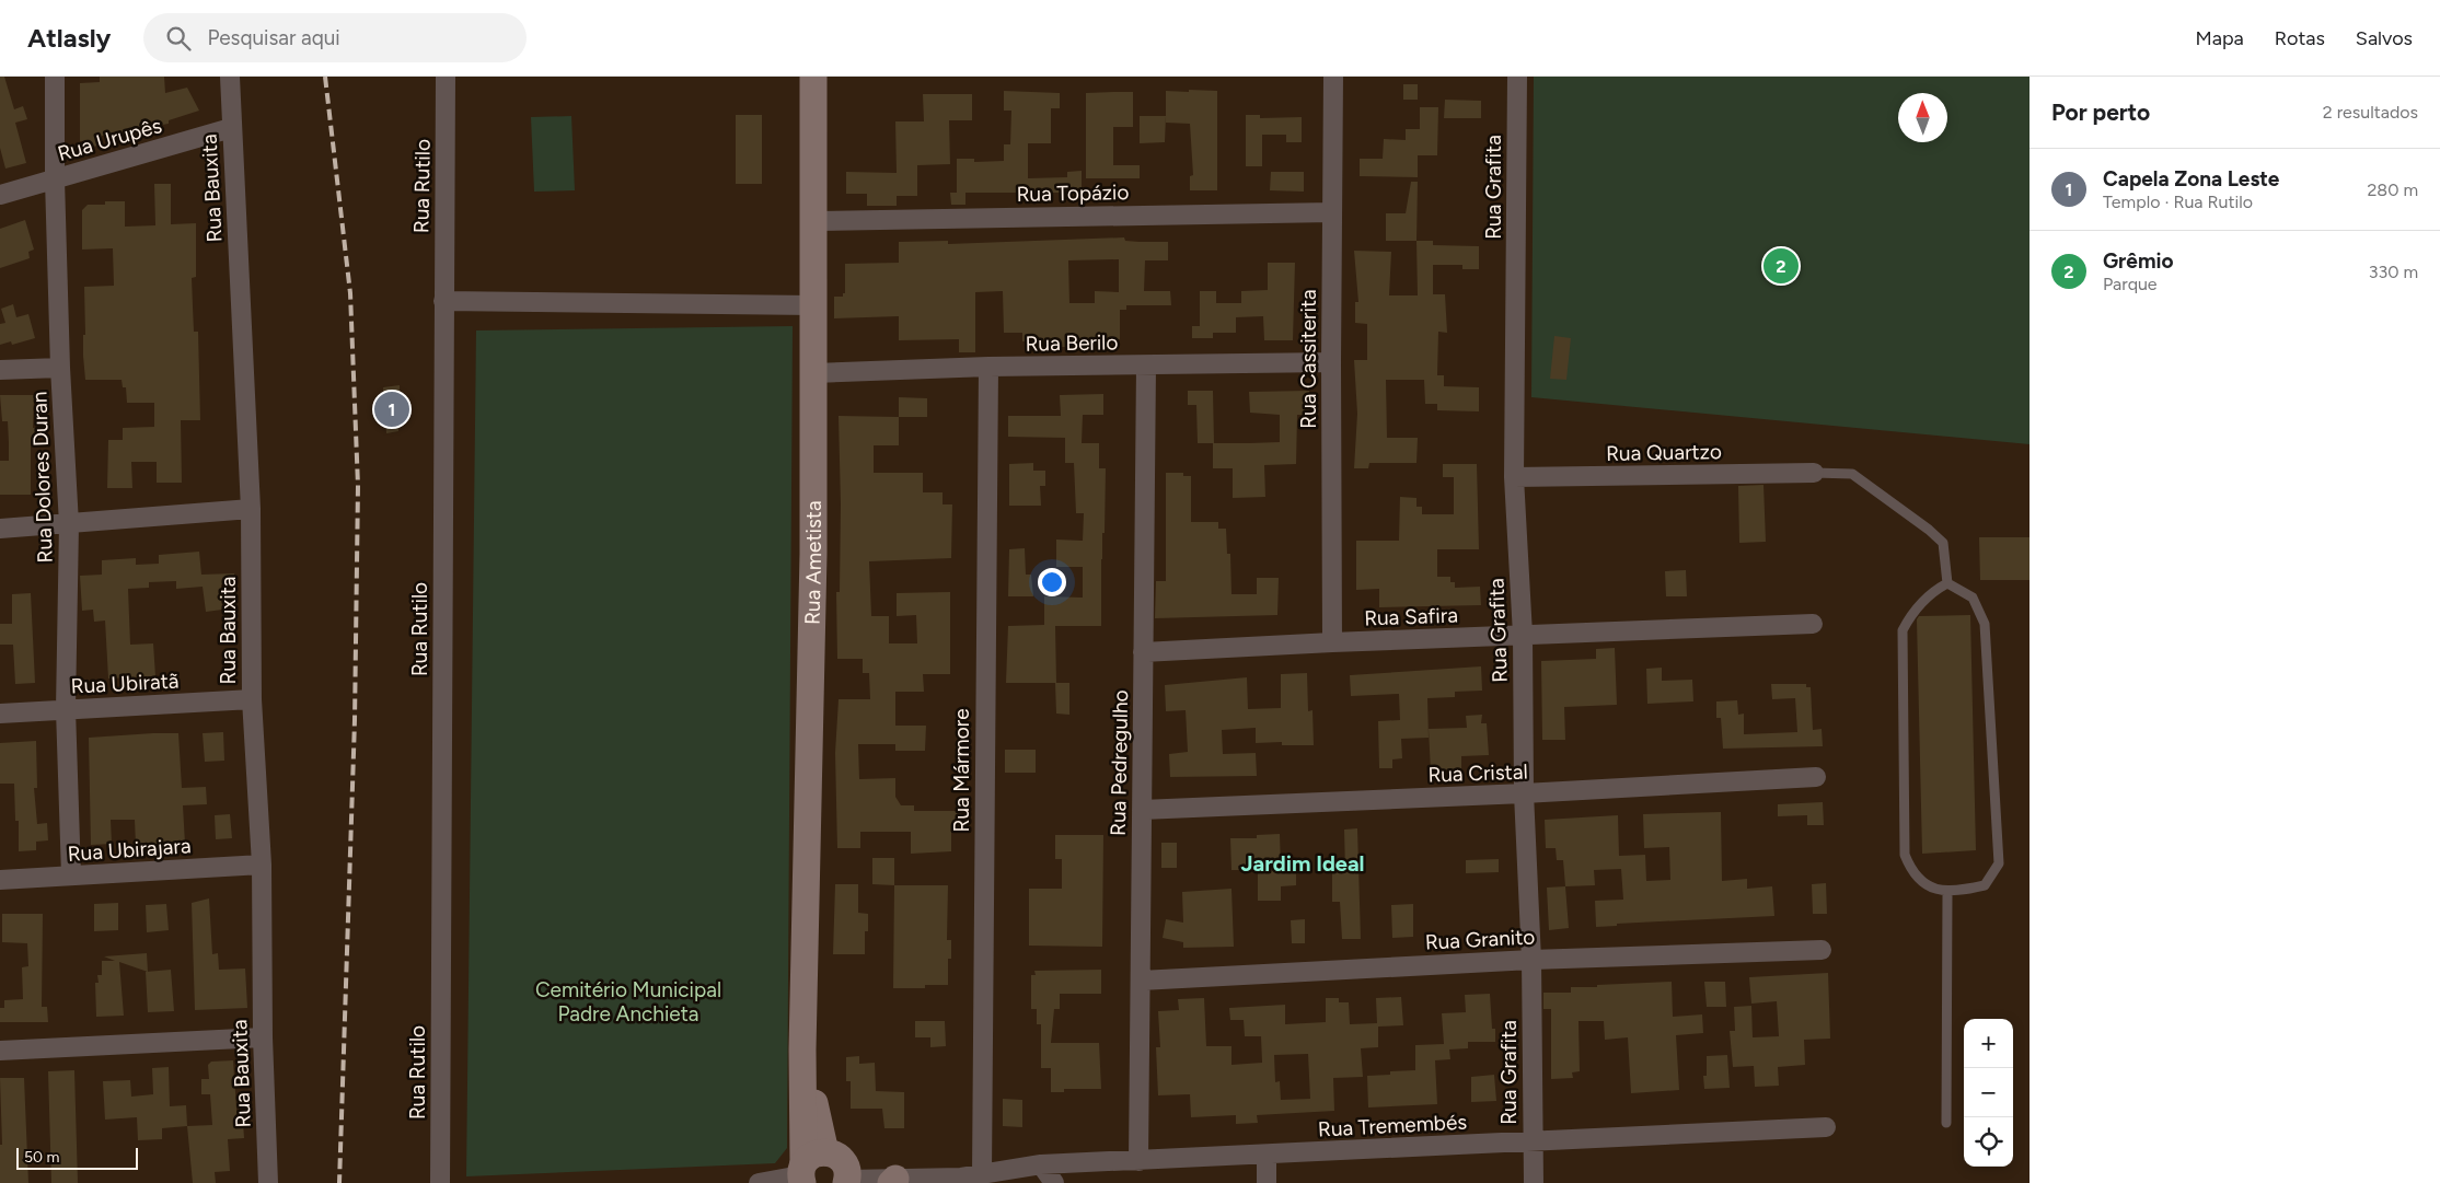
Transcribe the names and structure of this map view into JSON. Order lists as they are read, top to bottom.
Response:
{
  "streets": {
    "street": [
      "Rua Urupês",
      "Rua Rutilo",
      "Rua Grafita",
      "Rua Bauxita",
      "Rua Topázio",
      "Rua Berilo",
      "Rua Cassiterita",
      "Rua Quartzo",
      "Rua Dolores Duran",
      "Rua Ametista",
      "Rua Safira",
      "Rua Ubiratã",
      "Rua Pedregulho",
      "Rua Mármore",
      "Rua Cristal",
      "Rua Ubirajara",
      "Rua Granito",
      "Rua Tremembés"
    ]
  },
  "crossings": [
    ["Rua Urupês", "Rua Bauxita"],
    ["Rua Urupês", "Rua Dolores Duran"],
    ["Rua Grafita", "Rua Quartzo"],
    ["Rua Grafita", "Rua Safira"],
    ["Rua Grafita", "Rua Cristal"],
    ["Rua Grafita", "Rua Granito"],
    ["Rua Grafita", "Rua Tremembés"],
    ["Rua Bauxita", "Rua Ubiratã"],
    ["Rua Bauxita", "Rua Ubirajara"],
    ["Rua Topázio", "Rua Cassiterita"],
    ["Rua Topázio", "Rua Ametista"],
    ["Rua Berilo", "Rua Cassiterita"],
    ["Rua Berilo", "Rua Ametista"],
    ["Rua Berilo", "Rua Pedregulho"],
    ["Rua Berilo", "Rua Mármore"],
    ["Rua Cassiterita", "Rua Safira"],
    ["Rua Dolores Duran", "Rua Ubiratã"],
    ["Rua Dolores Duran", "Rua Ubirajara"],
    ["Rua Ametista", "Rua Tremembés"],
    ["Rua Safira", "Rua Pedregulho"],
    ["Rua Pedregulho", "Rua Cristal"],
    ["Rua Pedregulho", "Rua Granito"],
    ["Rua Pedregulho", "Rua Tremembés"],
    ["Rua Mármore", "Rua Tremembés"]
  ],
  "districts": ["Jardim Ideal"],
  "parks": ["Cemitério Municipal Padre Anchieta"],
  "scale_bar": "50 m",
  "north": "top",
  "page": {
    "header": "Atlasly",
    "search": "Pesquisar aqui",
    "nav": ["Mapa", "Rotas", "Salvos"],
    "heading": ["Por perto", "2 resultados"],
    "list": [
      {
        "mark": "1",
        "name": "Capela Zona Leste",
        "note": "Templo · Rua Rutilo",
        "value": "280 m"
      },
      {
        "mark": "2",
        "name": "Grêmio",
        "note": "Parque",
        "value": "330 m"
      }
    ],
    "pins": ["2", "1"],
    "map_buttons": ["+", "−"],
    "scale": "50 m"
  }
}
